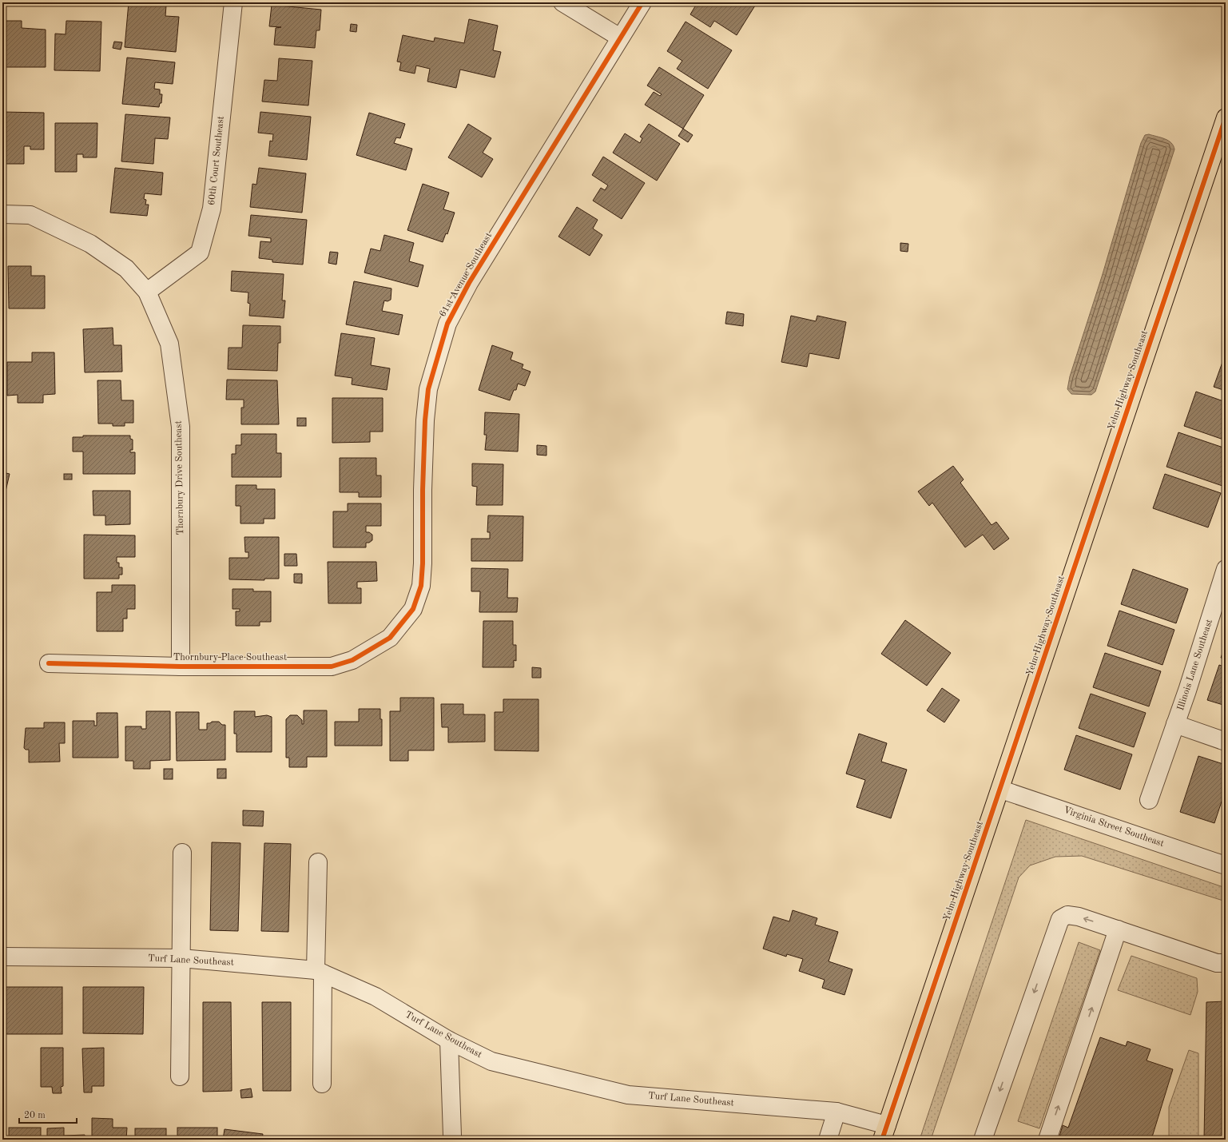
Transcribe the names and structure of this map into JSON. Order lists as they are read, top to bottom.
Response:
{
  "streets": {
    "main road": ["Yelm Highway Southeast"],
    "street": [
      "60th Court Southeast",
      "61st Avenue Southeast",
      "Thornbury Drive Southeast",
      "Thornbury Place Southeast",
      "Illinois Lane Southeast",
      "Virginia Street Southeast",
      "Turf Lane Southeast"
    ]
  },
  "crossings": [
    ["60th Court Southeast", "Thornbury Drive Southeast"],
    ["61st Avenue Southeast", "Thornbury Place Southeast"],
    ["Yelm Highway Southeast", "Virginia Street Southeast"],
    ["Yelm Highway Southeast", "Turf Lane Southeast"],
    ["Thornbury Drive Southeast", "Thornbury Place Southeast"]
  ],
  "scale_bar": "20 m"
}
